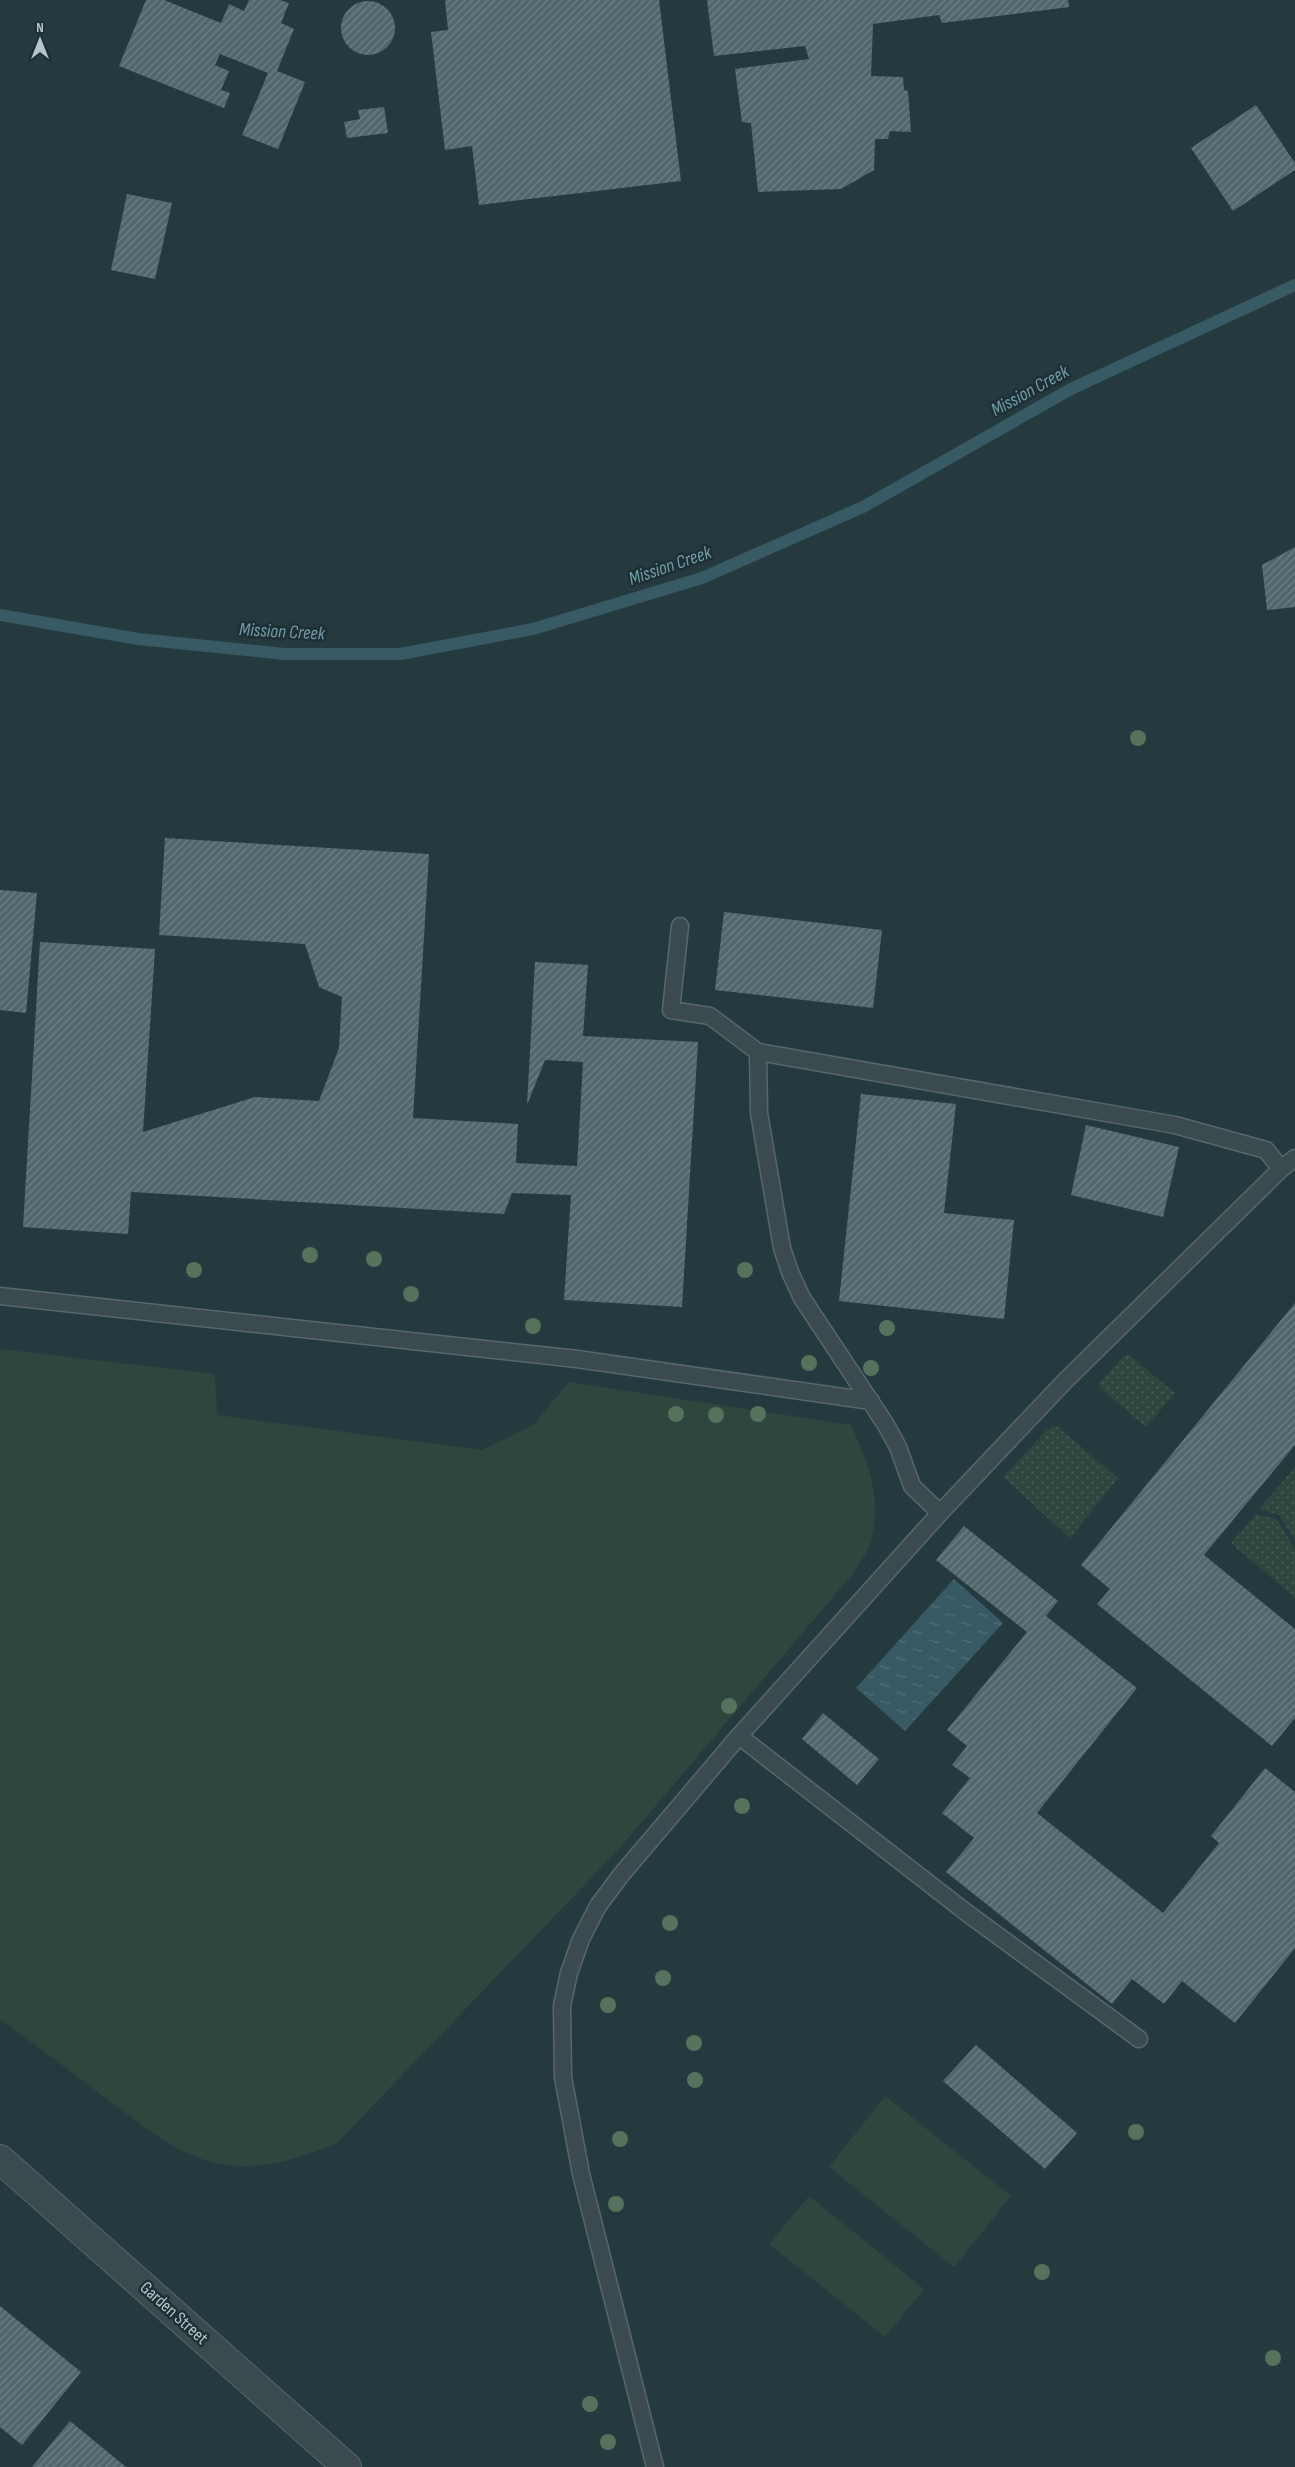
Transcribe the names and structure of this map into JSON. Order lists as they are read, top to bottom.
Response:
{
  "streets": {
    "street": ["Garden Street"]
  },
  "water": ["Mission Creek"],
  "north": "top"
}
